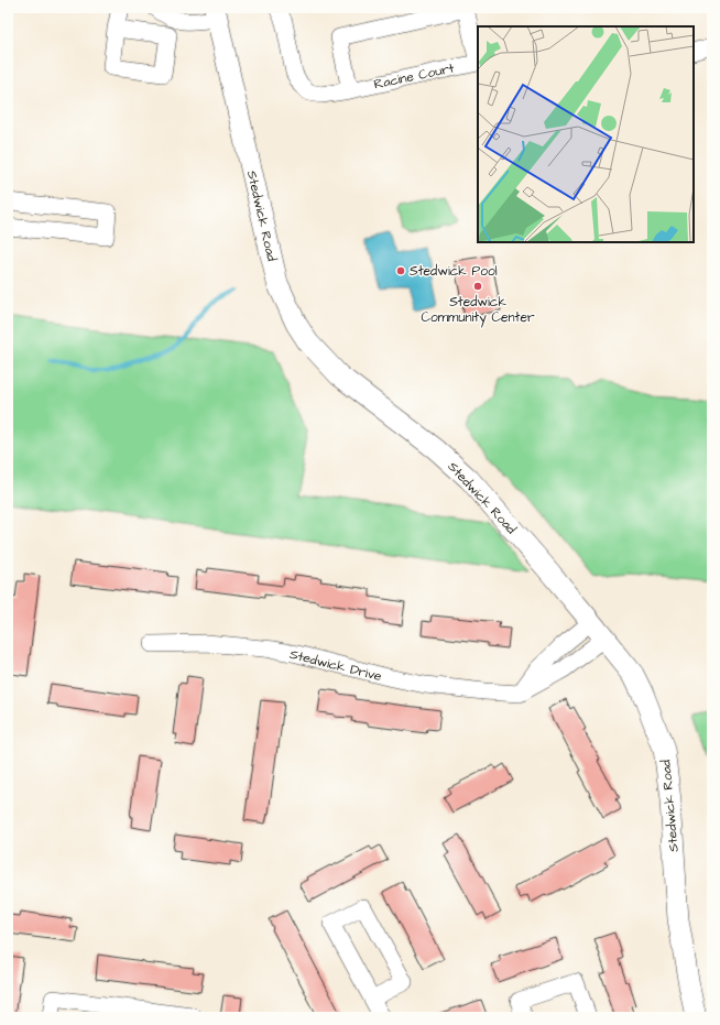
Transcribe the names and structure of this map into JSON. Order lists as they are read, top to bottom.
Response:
{
  "streets": {
    "street": ["Racine Court", "Stedwick Road", "Stedwick Drive"]
  },
  "crossings": [
    ["Stedwick Road", "Stedwick Drive"]
  ],
  "places": ["Stedwick Pool", "Stedwick Community Center"]
}
